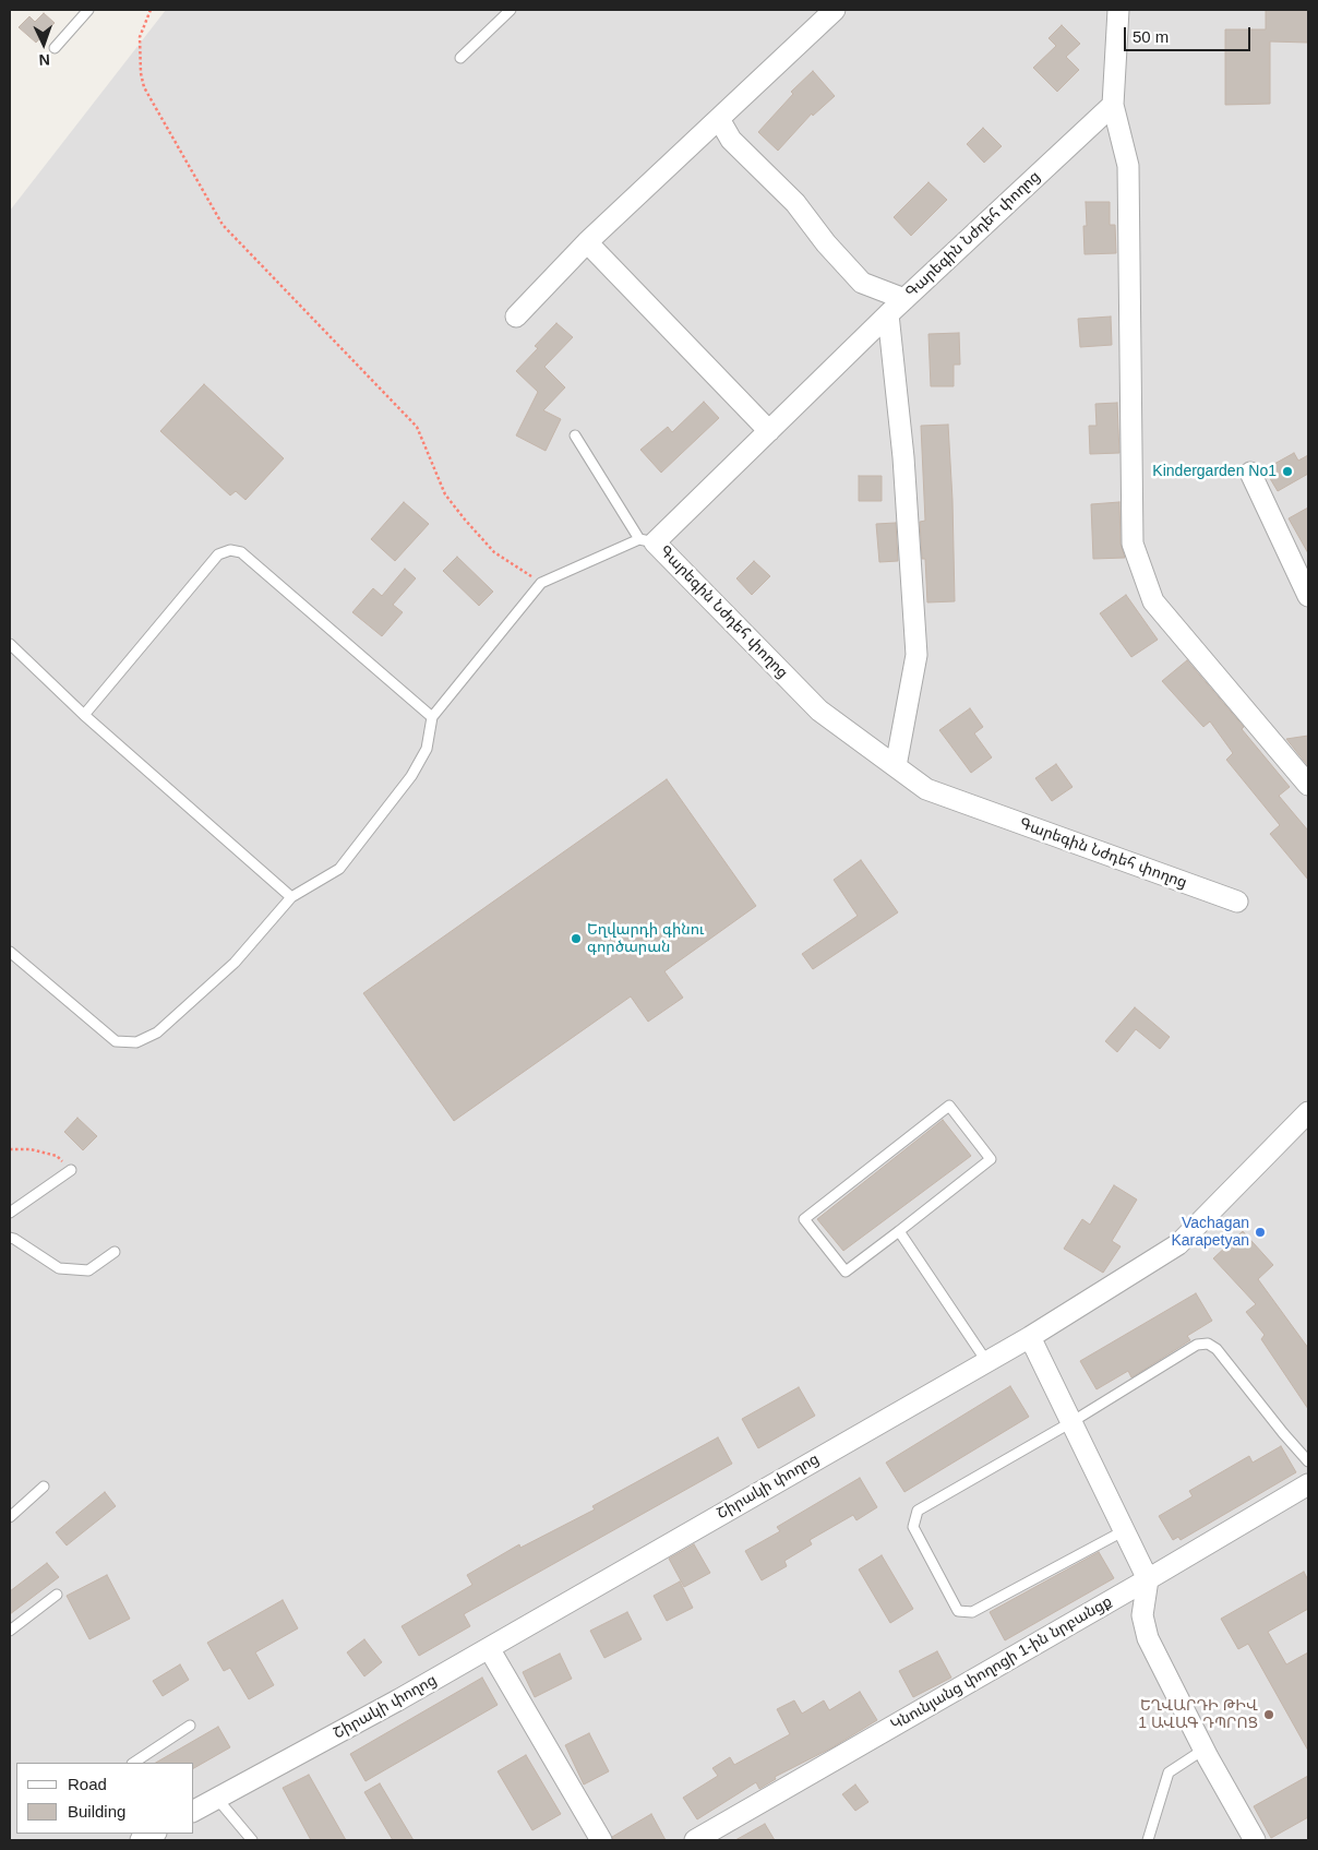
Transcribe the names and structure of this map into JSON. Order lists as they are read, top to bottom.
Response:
{
  "streets": {
    "street": ["Գարեգին Նժդեհ փողոց", "Շիրակի փողոց", "Կնունյանց փողոցի 1-ին նրբանցք"]
  },
  "places": [
    "Kindergarden No1",
    "Եղվարդի գինու գործարան",
    "Vachagan Karapetyan",
    "ԵՂՎԱՐԴԻ ԹԻՎ 1 ԱՎԱԳ ԴՊՐՈՑ"
  ],
  "legend": ["Road", "Building"],
  "scale_bar": "50 m",
  "north": "bottom"
}
